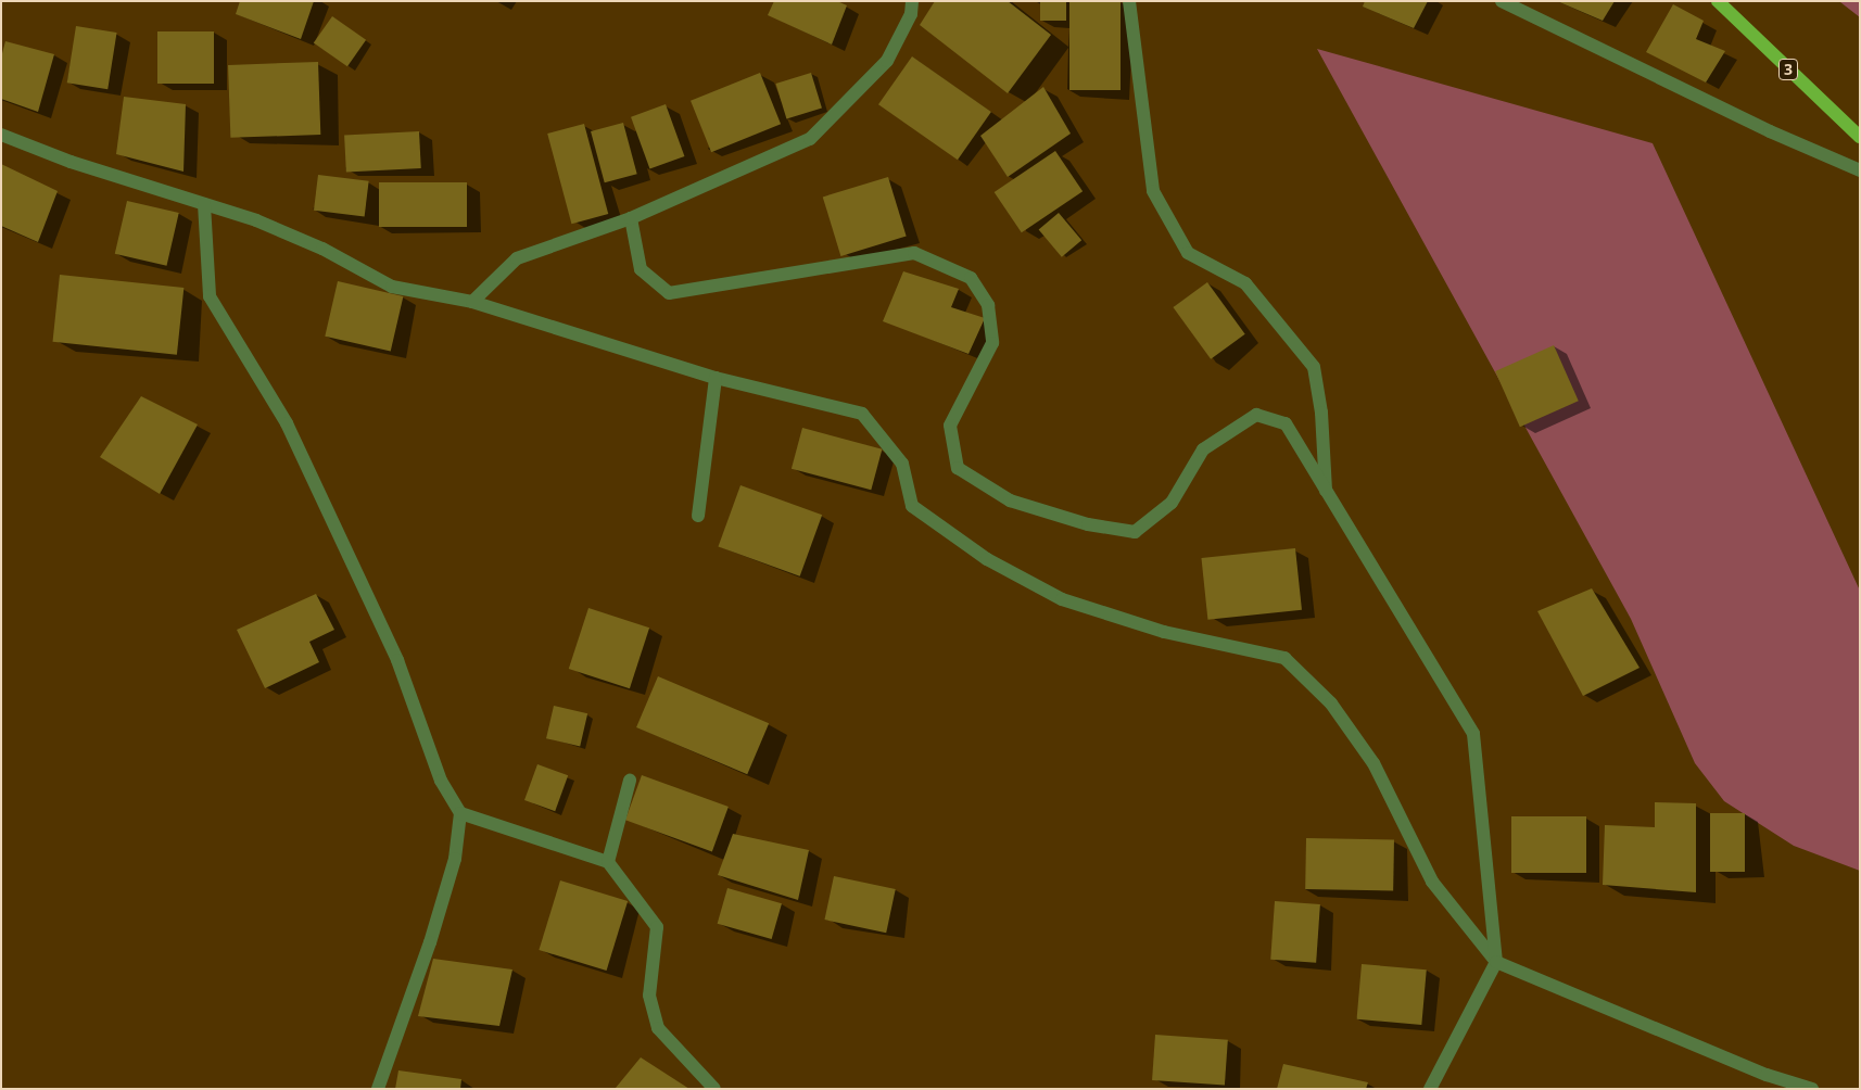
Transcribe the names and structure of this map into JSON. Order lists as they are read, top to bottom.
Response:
{
  "streets": {
    "main road": ["3"]
  }
}
